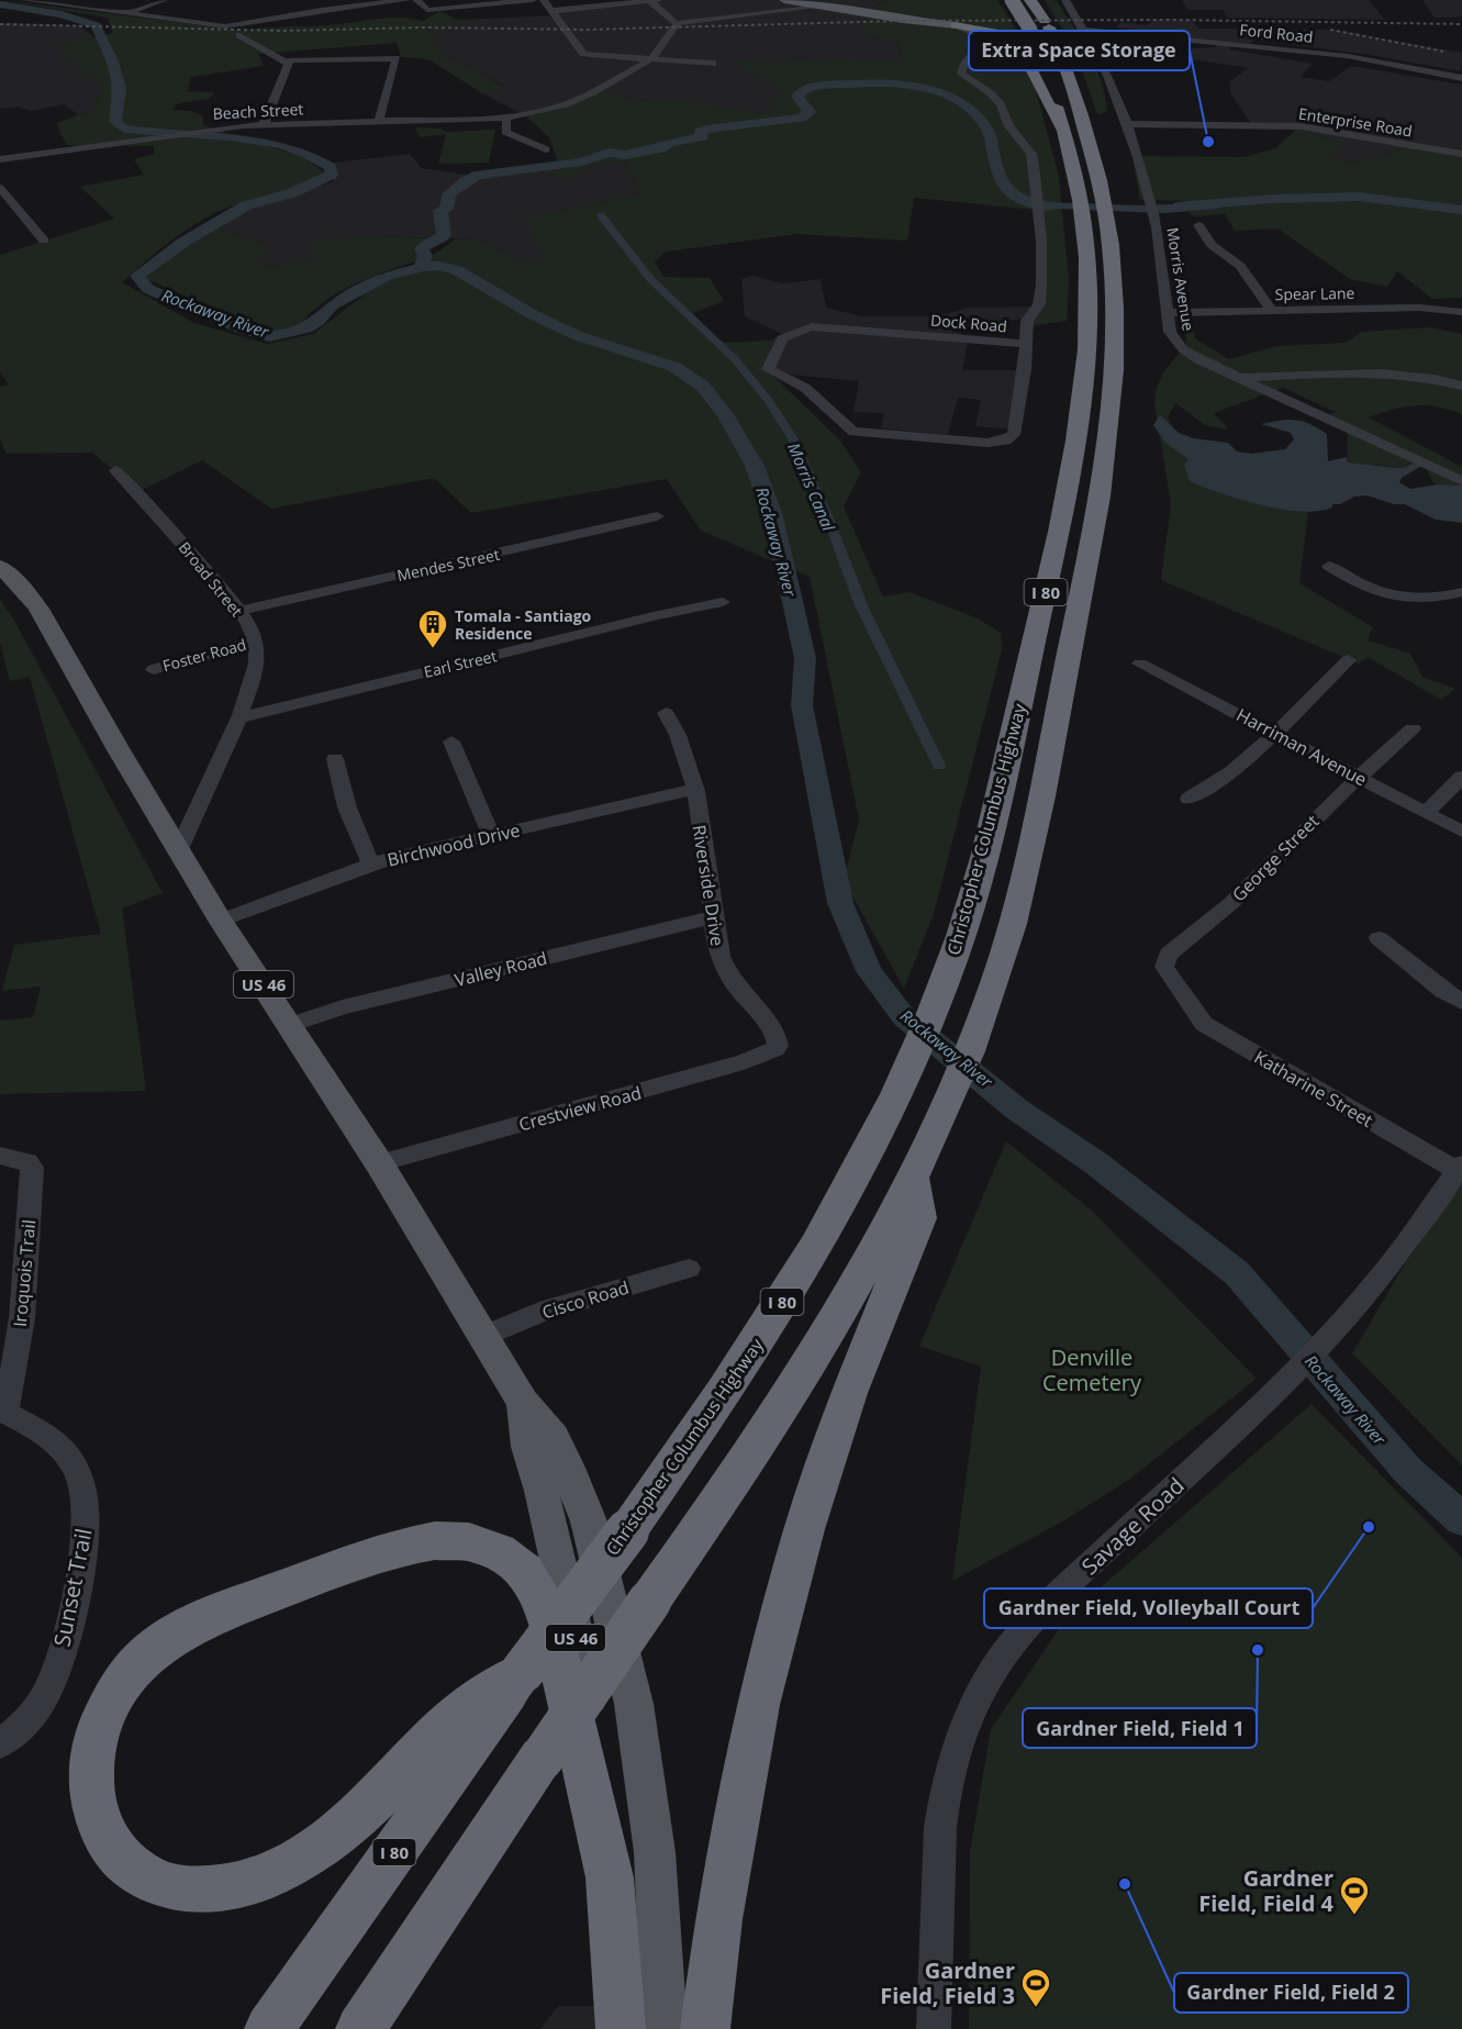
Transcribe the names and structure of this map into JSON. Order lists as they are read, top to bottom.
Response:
{
  "streets": {
    "highway": ["I 80", "Christopher Columbus Highway", "US 46"],
    "street": [
      "Ford Road",
      "Beach Street",
      "Enterprise Road",
      "Morris Avenue",
      "Spear Lane",
      "Dock Road",
      "Mendes Street",
      "Broad Street",
      "Foster Road",
      "Earl Street",
      "Harriman Avenue",
      "Birchwood Drive",
      "George Street",
      "Riverside Drive",
      "Valley Road",
      "Katharine Street",
      "Crestview Road",
      "Iroquois Trail",
      "Cisco Road",
      "Savage Road",
      "Sunset Trail"
    ]
  },
  "crossings": [
    ["Ford Road", "Morris Avenue"],
    ["Enterprise Road", "Morris Avenue"],
    ["Morris Avenue", "Spear Lane"],
    ["Mendes Street", "Broad Street"],
    ["Broad Street", "Foster Road"],
    ["Broad Street", "Earl Street"],
    ["Broad Street", "US 46"],
    ["Harriman Avenue", "George Street"],
    ["Birchwood Drive", "Riverside Drive"],
    ["Birchwood Drive", "US 46"],
    ["George Street", "Katharine Street"],
    ["Riverside Drive", "Valley Road"],
    ["Riverside Drive", "Crestview Road"],
    ["Valley Road", "US 46"],
    ["US 46", "Crestview Road"],
    ["US 46", "Cisco Road"],
    ["Katharine Street", "Savage Road"],
    ["Iroquois Trail", "Sunset Trail"]
  ],
  "water": ["Rockaway River", "Morris Canal"],
  "parks": ["Denville Cemetery"],
  "places": {
    "other": [
      "Extra Space Storage",
      "Gardner Field, Volleyball Court",
      "Gardner Field, Field 1",
      "Gardner Field, Field 2"
    ],
    "building": ["Tomala - Santiago Residence"],
    "sports": ["Gardner Field, Field 4", "Gardner Field, Field 3"]
  }
}
